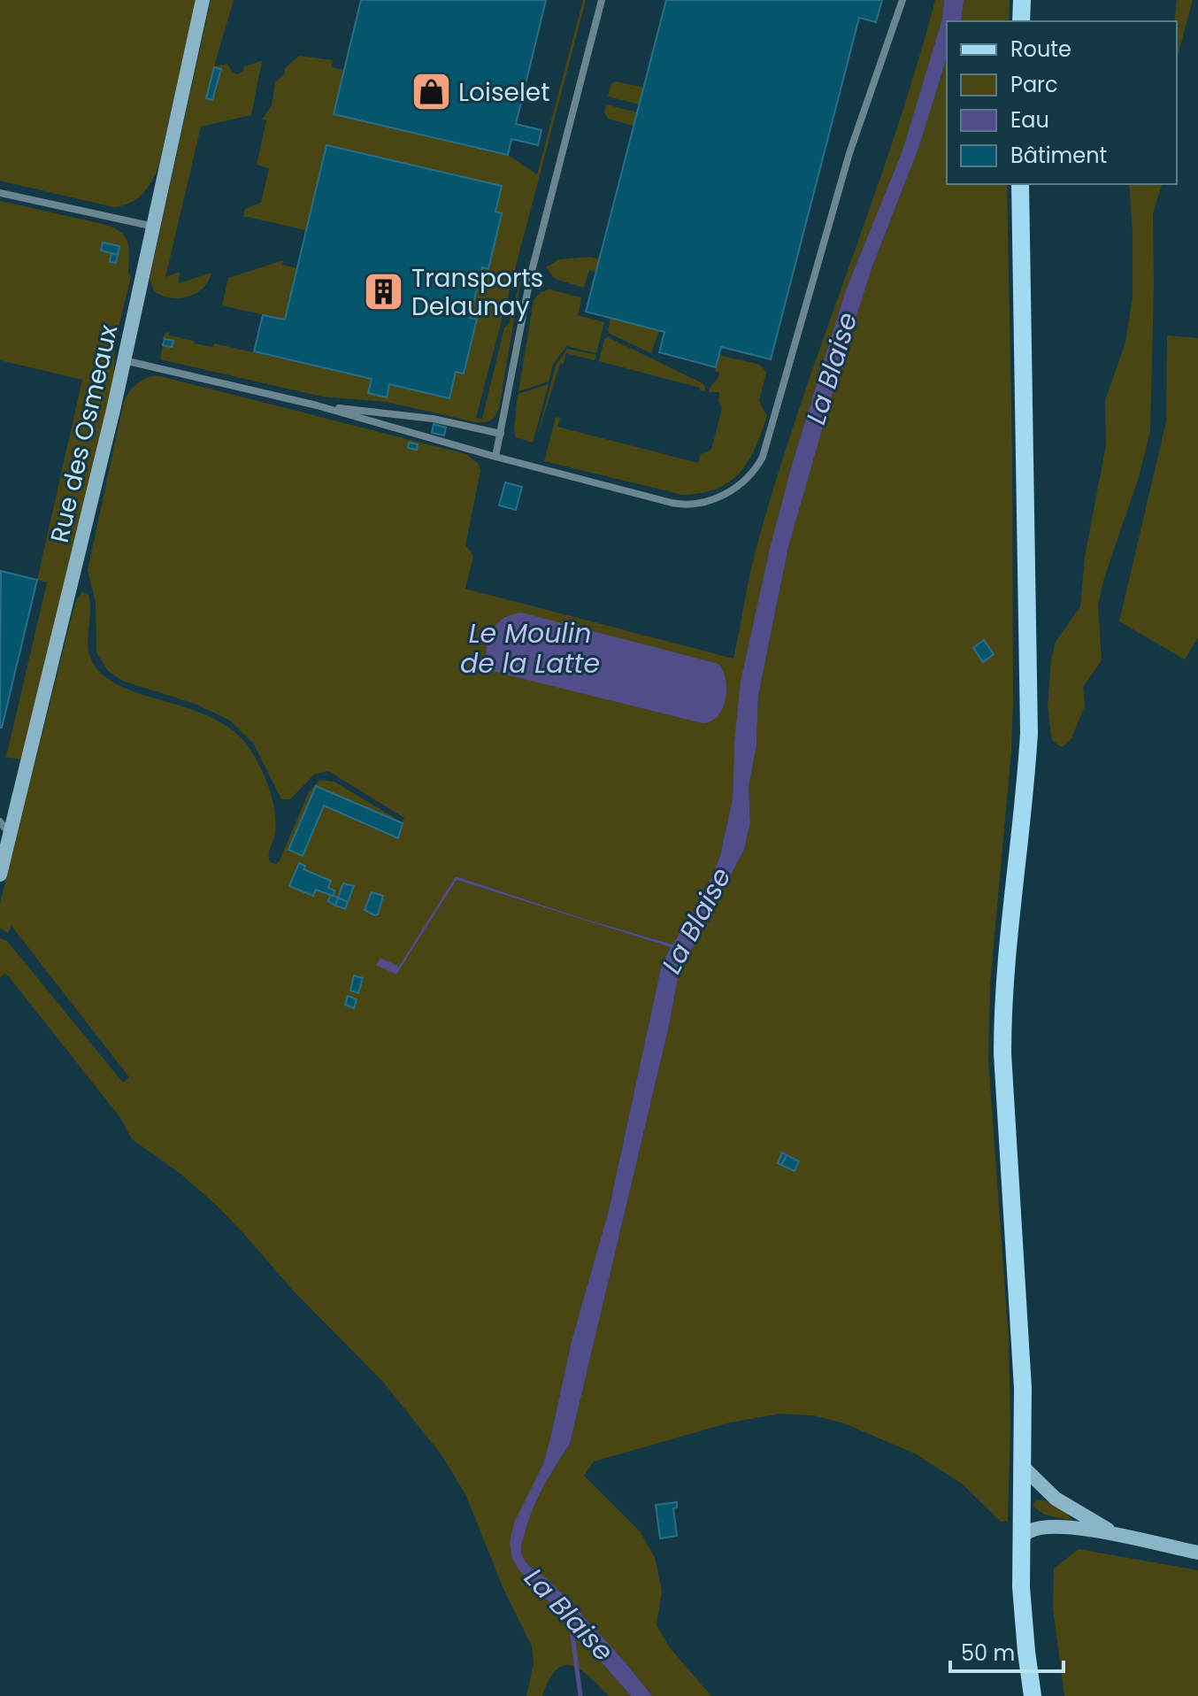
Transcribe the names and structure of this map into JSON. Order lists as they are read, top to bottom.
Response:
{
  "streets": {
    "main road": ["Rue des Osmeaux"]
  },
  "water": ["La Blaise", "Le Moulin de la Latte"],
  "places": {
    "shop": ["Loiselet"],
    "building": ["Transports Delaunay"]
  },
  "legend": [
    "Route",
    "Parc",
    "Eau",
    "Bâtiment"
  ],
  "scale_bar": "50 m"
}
